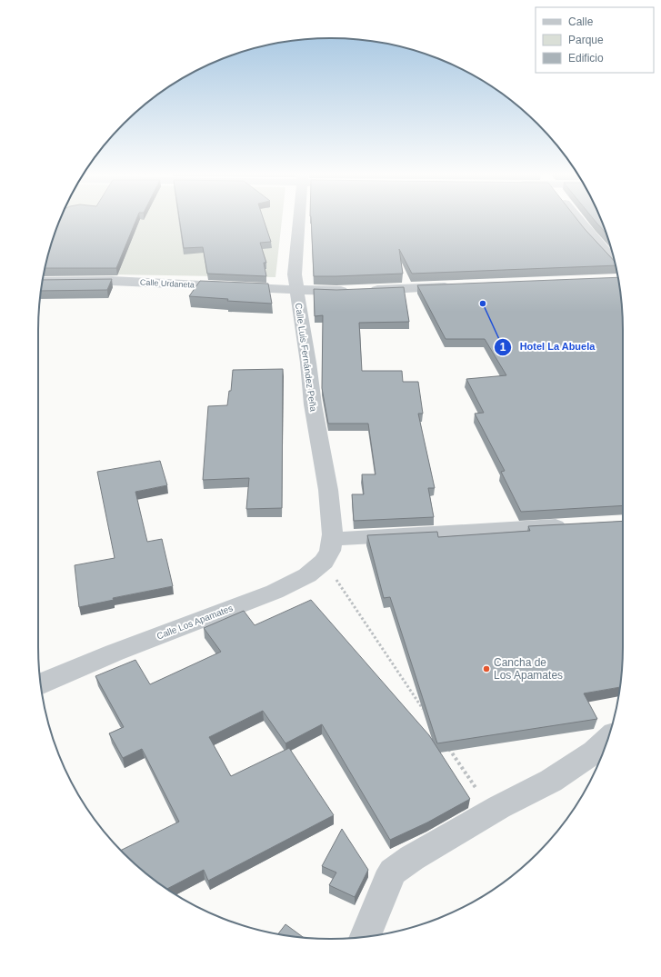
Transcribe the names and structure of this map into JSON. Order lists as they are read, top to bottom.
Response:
{
  "streets": {
    "street": ["Calle Urdaneta", "Calle Luis Fernández Peña", "Calle Los Apamates"]
  },
  "crossings": [
    ["Calle Urdaneta", "Calle Luis Fernández Peña"],
    ["Calle Luis Fernández Peña", "Calle Los Apamates"]
  ],
  "places": ["Hotel La Abuela", "Cancha de Los Apamates"],
  "legend": ["Calle", "Parque", "Edificio"]
}
